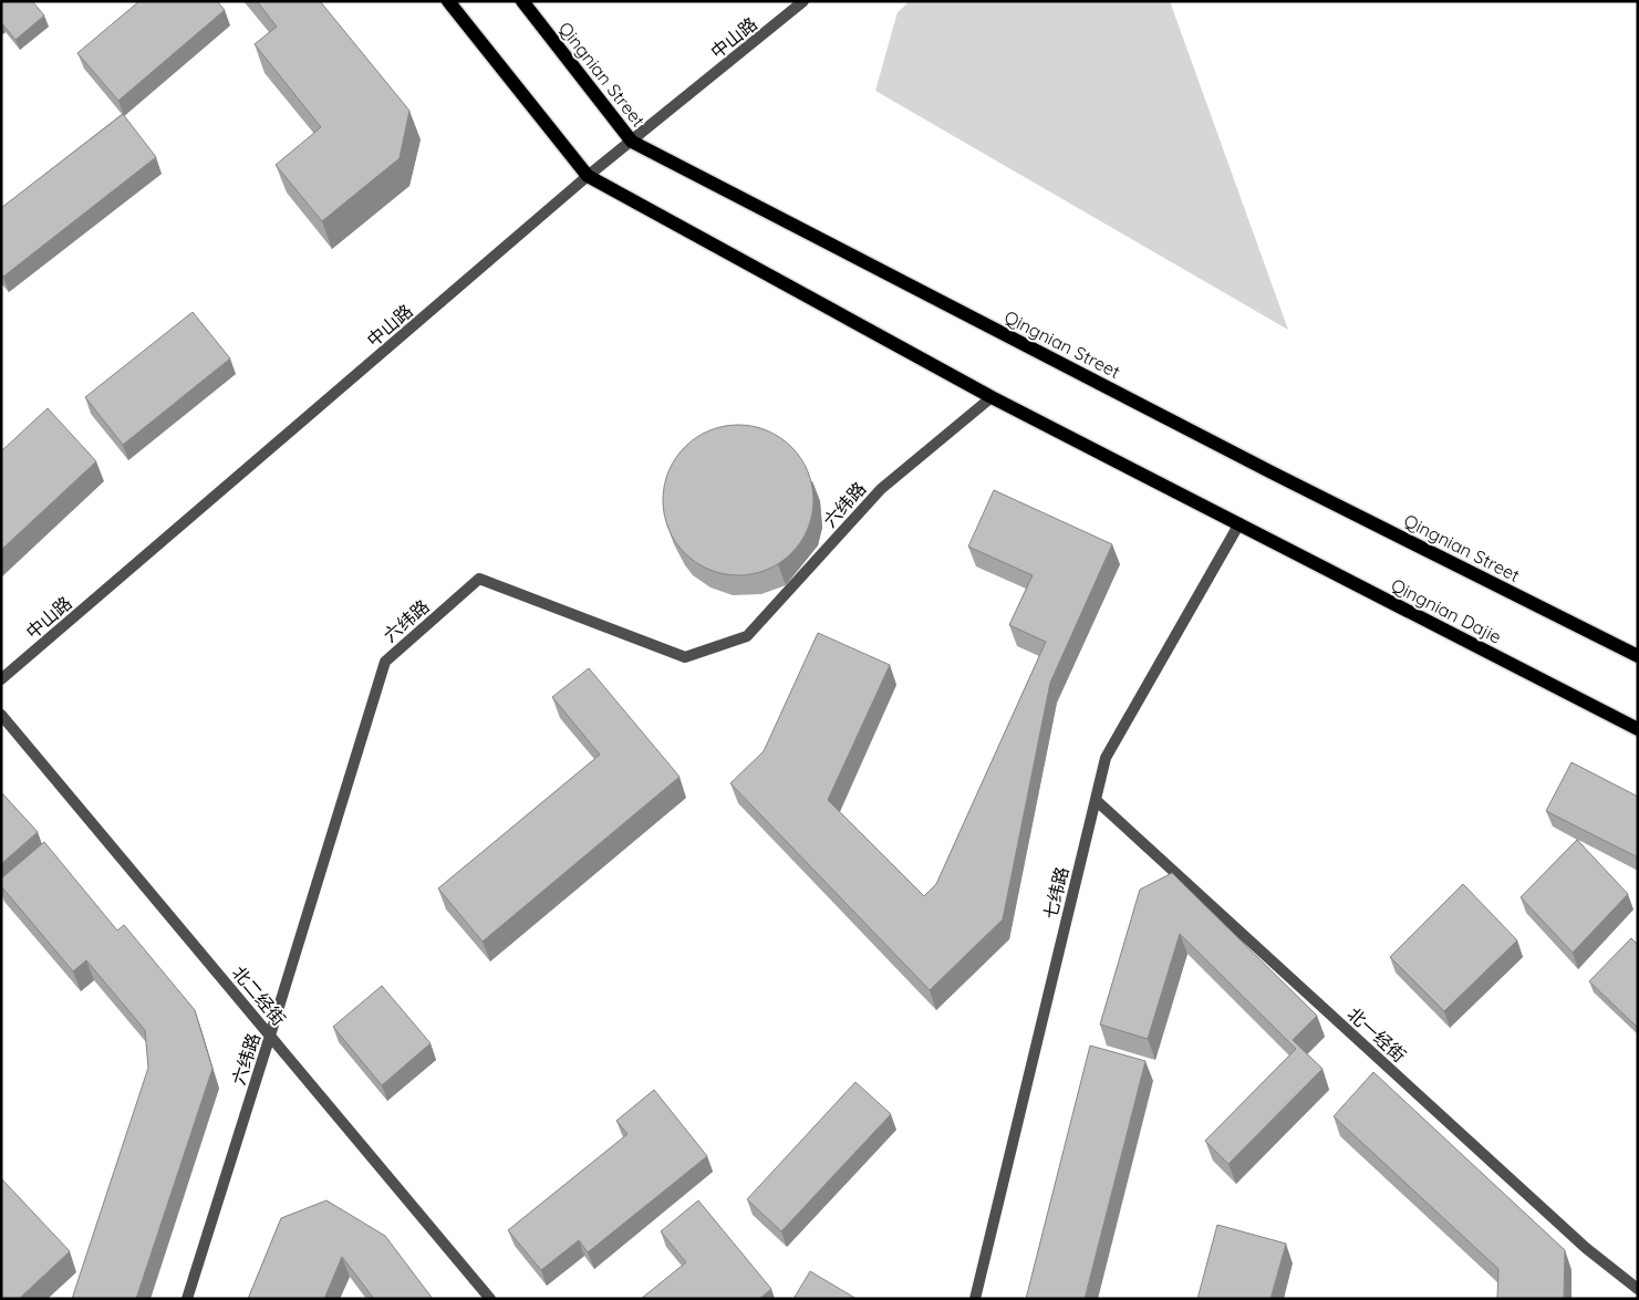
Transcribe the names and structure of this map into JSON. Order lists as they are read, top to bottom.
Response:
{
  "streets": {
    "main road": ["Qingnian Street", "Qingnian Dajie"],
    "street": [
      "中山路",
      "六纬路",
      "七纬路",
      "北二经街",
      "北一经街"
    ]
  },
  "crossings": [
    ["中山路", "Qingnian Street"],
    ["六纬路", "北二经街"],
    ["Qingnian Dajie", "七纬路"],
    ["七纬路", "北一经街"]
  ]
}
